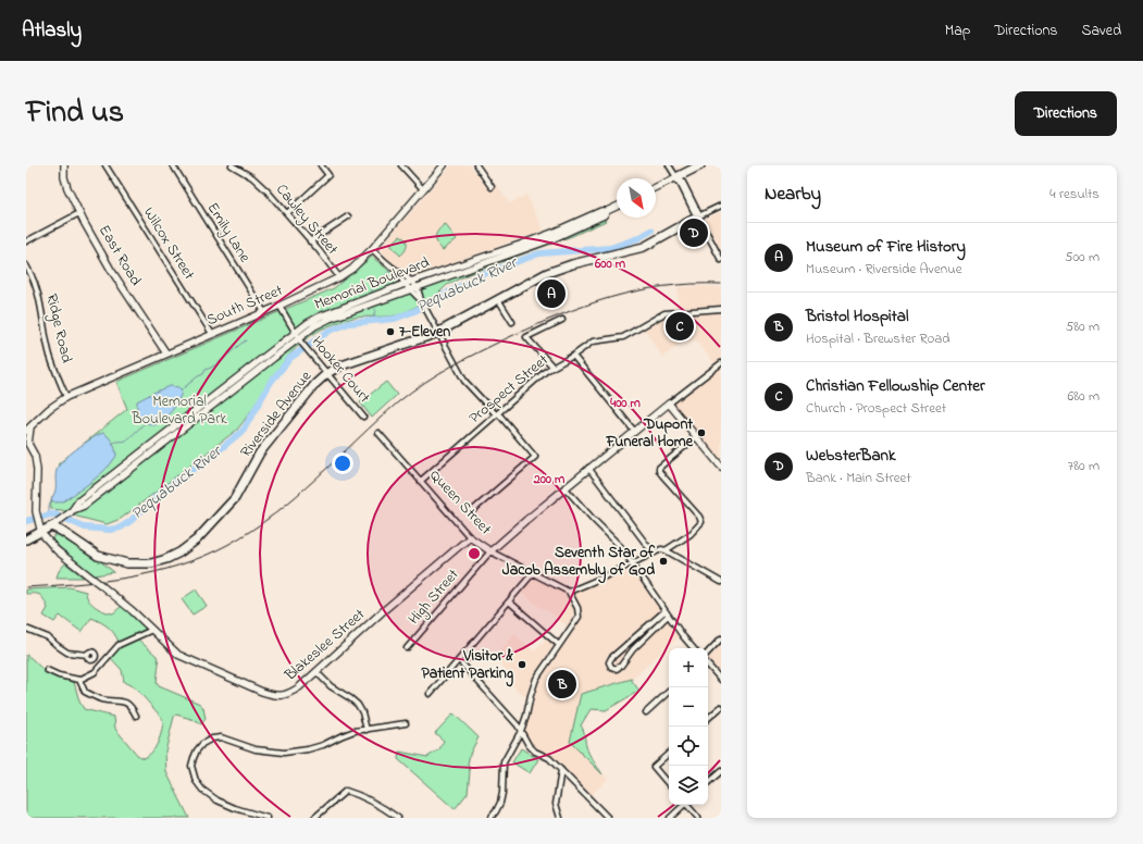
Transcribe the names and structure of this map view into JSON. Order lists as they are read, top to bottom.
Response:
{
  "streets": {
    "highway": ["Riverside Avenue"],
    "main road": [
      "East Road",
      "Memorial Boulevard",
      "South Street",
      "Queen Street",
      "High Street",
      "Blakeslee Street"
    ],
    "street": [
      "Cawley Street",
      "Emily Lane",
      "Wilcox Street",
      "Ridge Road",
      "Hooker Court",
      "Prospect Street"
    ]
  },
  "crossings": [
    ["Cawley Street", "South Street"],
    ["Emily Lane", "South Street"],
    ["Wilcox Street", "South Street"],
    ["East Road", "South Street"],
    ["Memorial Boulevard", "Hooker Court"],
    ["Memorial Boulevard", "Riverside Avenue"],
    ["South Street", "Ridge Road"],
    ["South Street", "Hooker Court"],
    ["Hooker Court", "Riverside Avenue"],
    ["Prospect Street", "Queen Street"],
    ["Queen Street", "High Street"],
    ["Queen Street", "Blakeslee Street"]
  ],
  "water": ["Pequabuck River"],
  "parks": ["Memorial Boulevard Park"],
  "places": [
    "7-Eleven",
    "Dupont Funeral Home",
    "Seventh Star of Jacob Assembly of God",
    "Visitor & Patient Parking"
  ],
  "north": "bottom right",
  "page": {
    "header": "Atlasly",
    "nav": ["Map", "Directions", "Saved"],
    "title": "Find us",
    "buttons": "Directions",
    "heading": ["Nearby", "4 results"],
    "pins": [
      "D",
      "A",
      "C",
      "B"
    ],
    "list": [
      {
        "mark": "A",
        "name": "Museum of Fire History",
        "note": "Museum · Riverside Avenue",
        "value": "500 m"
      },
      {
        "mark": "B",
        "name": "Bristol Hospital",
        "note": "Hospital · Brewster Road",
        "value": "580 m"
      },
      {
        "mark": "C",
        "name": "Christian Fellowship Center",
        "note": "Church · Prospect Street",
        "value": "680 m"
      },
      {
        "mark": "D",
        "name": "WebsterBank",
        "note": "Bank · Main Street",
        "value": "780 m"
      }
    ],
    "map_buttons": ["+", "−"]
  },
  "rings": ["600 m", "400 m", "200 m"]
}
